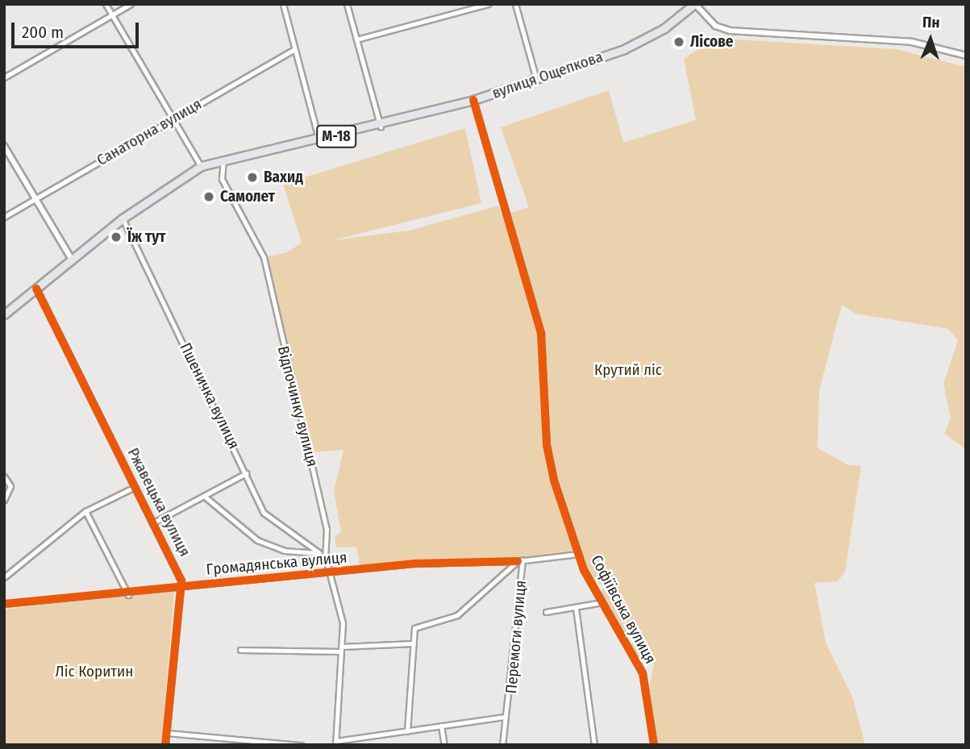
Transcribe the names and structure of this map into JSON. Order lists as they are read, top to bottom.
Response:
{
  "streets": {
    "highway": ["вулиця Ощепкова", "М-18"],
    "street": [
      "Санаторна вулиця",
      "Пшеничка вулиця",
      "Відпочинку вулиця",
      "Ржавецька вулиця",
      "Громадянська вулиця",
      "Софіївська вулиця",
      "Перемоги вулиця"
    ]
  },
  "crossings": [
    ["вулиця Ощепкова", "Пшеничка вулиця"],
    ["вулиця Ощепкова", "Відпочинку вулиця"],
    ["вулиця Ощепкова", "Ржавецька вулиця"],
    ["вулиця Ощепкова", "Софіївська вулиця"],
    ["Ржавецька вулиця", "Громадянська вулиця"],
    ["Громадянська вулиця", "Софіївська вулиця"],
    ["Громадянська вулиця", "Перемоги вулиця"]
  ],
  "parks": ["Крутий ліс", "Ліс Коритин"],
  "places": [
    "Лісове",
    "Вахид",
    "Самолет",
    "Їж тут"
  ],
  "scale_bar": "200 m",
  "north": "top"
}
